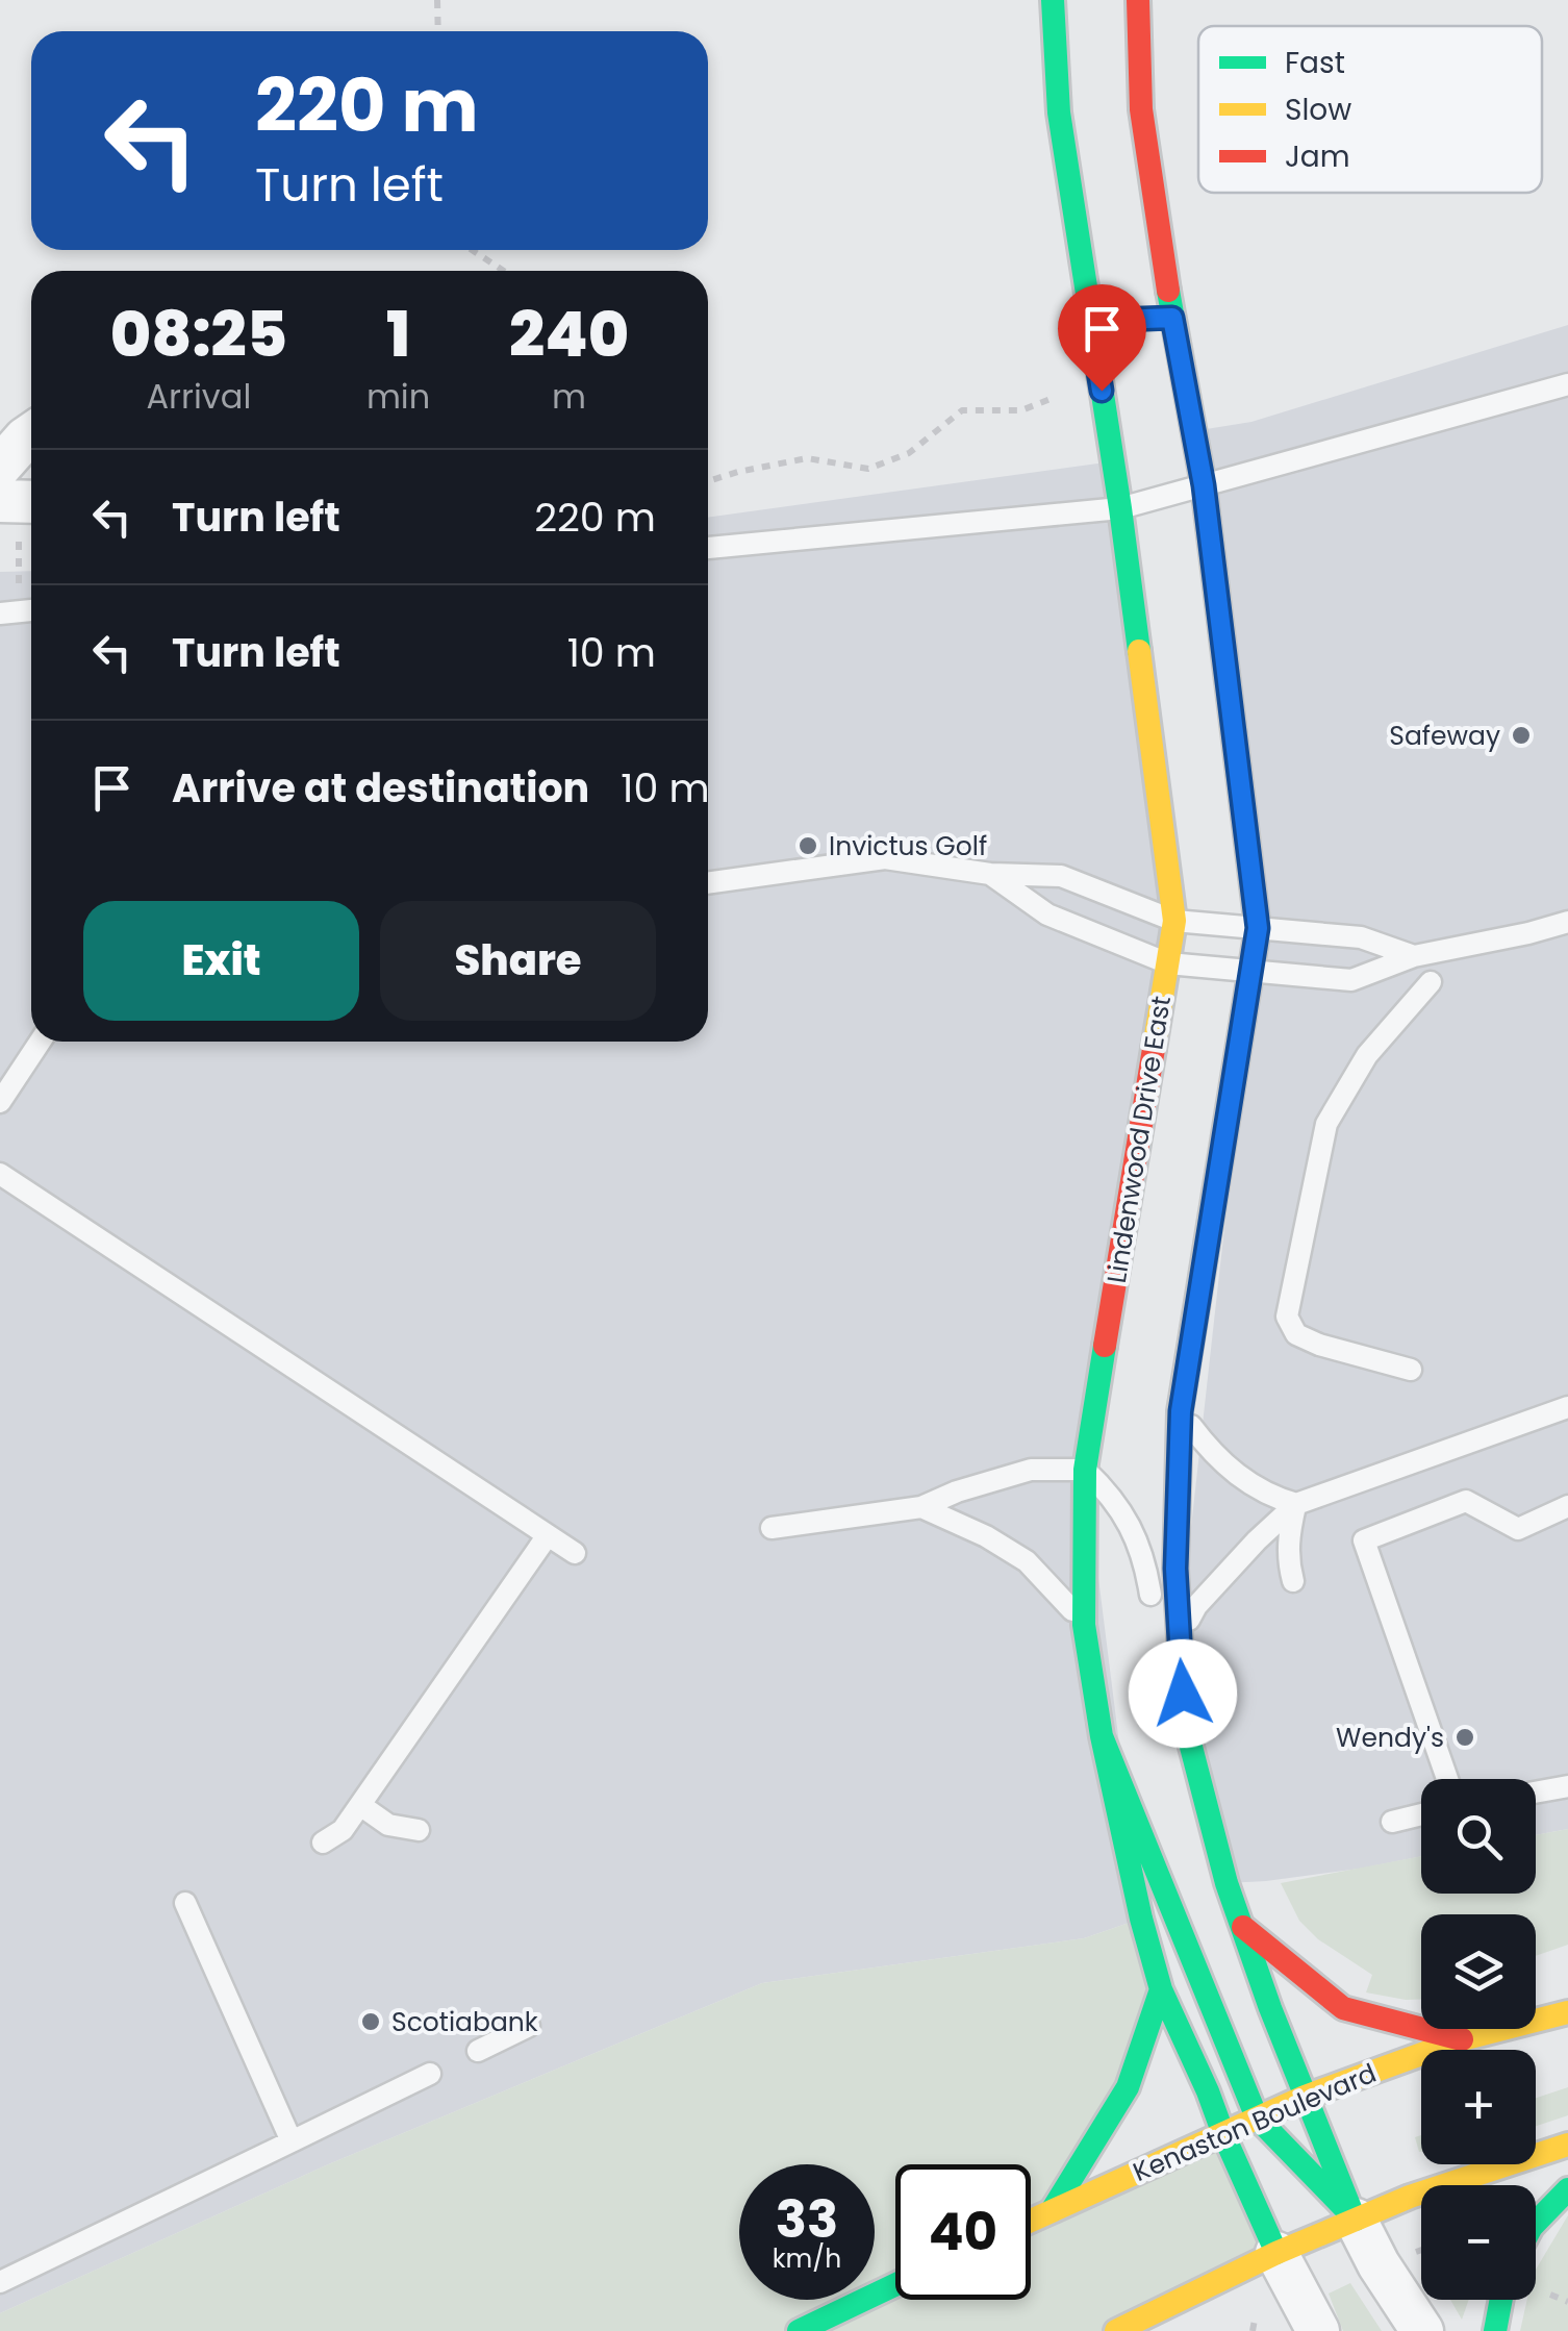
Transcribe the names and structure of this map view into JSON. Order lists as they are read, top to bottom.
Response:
{
  "streets": {
    "street": ["Lindenwood Drive East", "Kenaston Boulevard"]
  },
  "crossings": [
    ["Lindenwood Drive East", "Kenaston Boulevard"]
  ],
  "places": [
    "Safeway",
    "Invictus Golf",
    "Wendy's",
    "Scotiabank"
  ],
  "legend": ["Fast", "Slow", "Jam"],
  "page": {
    "turn": ["220 m", "Turn left"],
    "eta": [
      "08:25",
      "Arrival",
      "1",
      "min",
      "240",
      "m"
    ],
    "list": [
      {
        "name": "Turn left",
        "value": "220 m"
      },
      {
        "name": "Turn left",
        "value": "10 m"
      },
      {
        "name": "Arrive at destination",
        "value": "10 m"
      }
    ],
    "buttons": ["Exit", "Share"],
    "map_buttons": ["+", "−"],
    "speed": "33 km/h",
    "limit": "40"
  }
}
